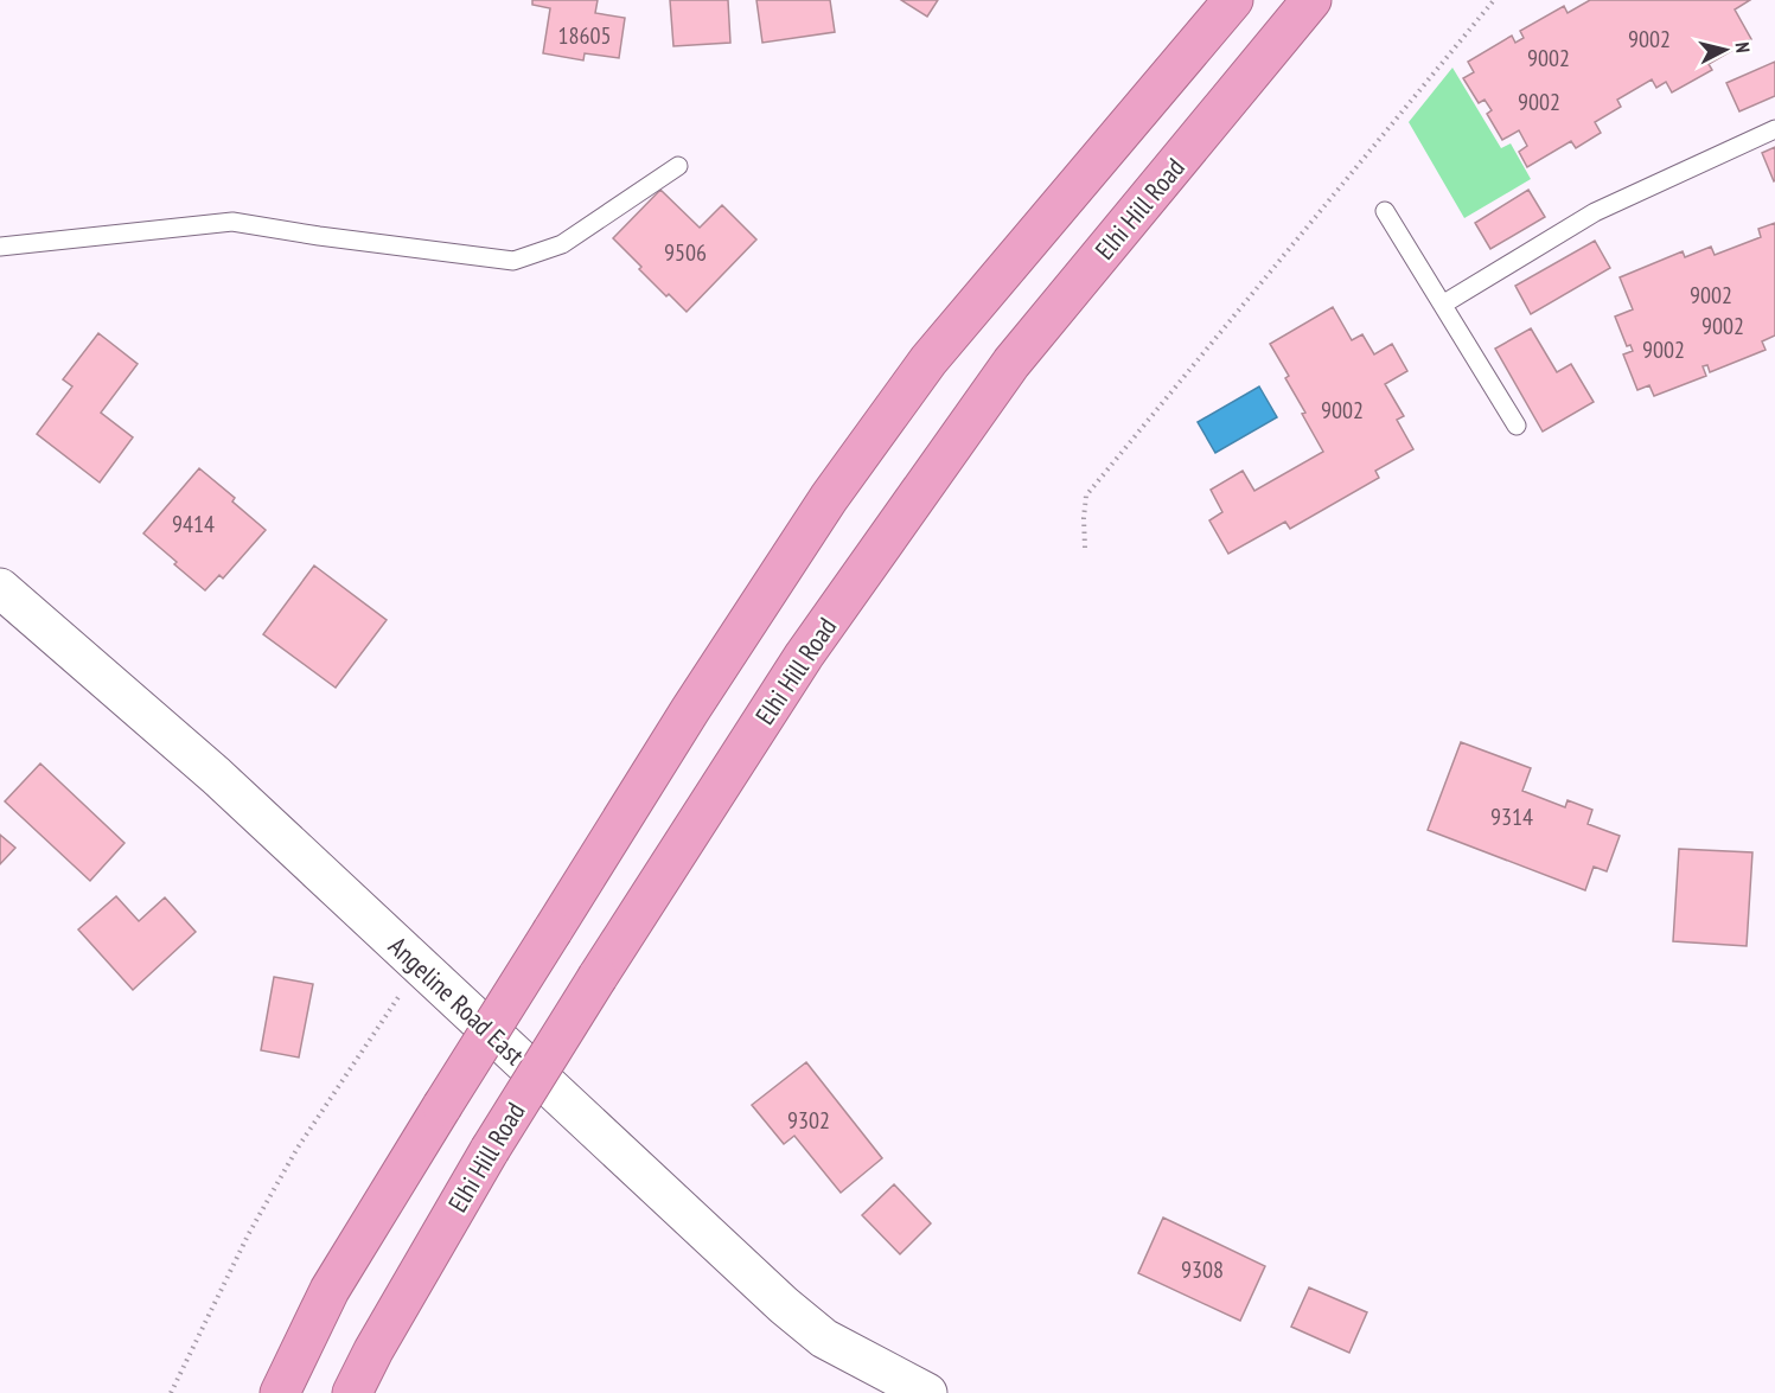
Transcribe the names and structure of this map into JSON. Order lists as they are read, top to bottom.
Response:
{
  "streets": {
    "highway": ["Elhi Hill Road"],
    "street": ["Angeline Road East"]
  },
  "house_numbers": [
    "18605",
    "9002",
    "9002",
    "9002",
    "9506",
    "9002",
    "9002",
    "9002",
    "9002",
    "9414",
    "9314",
    "9302",
    "9308"
  ],
  "north": "right"
}
